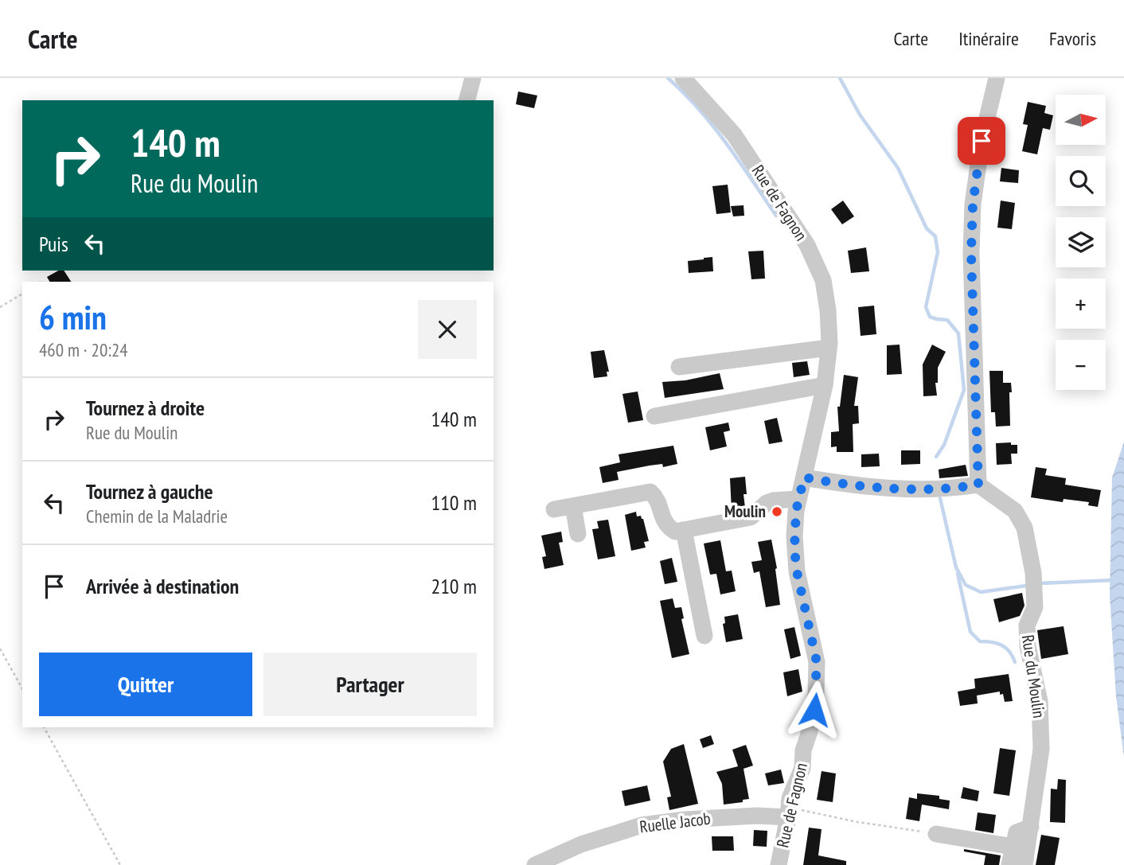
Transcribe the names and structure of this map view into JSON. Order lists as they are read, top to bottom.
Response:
{
  "streets": {
    "street": ["Rue de Fagnon", "Rue du Moulin", "Ruelle Jacob"]
  },
  "crossings": [
    ["Rue de Fagnon", "Ruelle Jacob"]
  ],
  "places": ["Moulin"],
  "north": "right",
  "page": {
    "header": "Carte",
    "nav": ["Carte", "Itinéraire", "Favoris"],
    "map_buttons": ["+", "−"],
    "turn": ["140 m", "Rue du Moulin"],
    "then": "Puis",
    "heading": ["6 min", "460 m · 20:24"],
    "list": [
      {
        "name": "Tournez à droite",
        "note": "Rue du Moulin",
        "value": "140 m"
      },
      {
        "name": "Tournez à gauche",
        "note": "Chemin de la Maladrie",
        "value": "110 m"
      },
      {
        "name": "Arrivée à destination",
        "value": "210 m"
      }
    ],
    "buttons": ["Quitter", "Partager"]
  }
}
